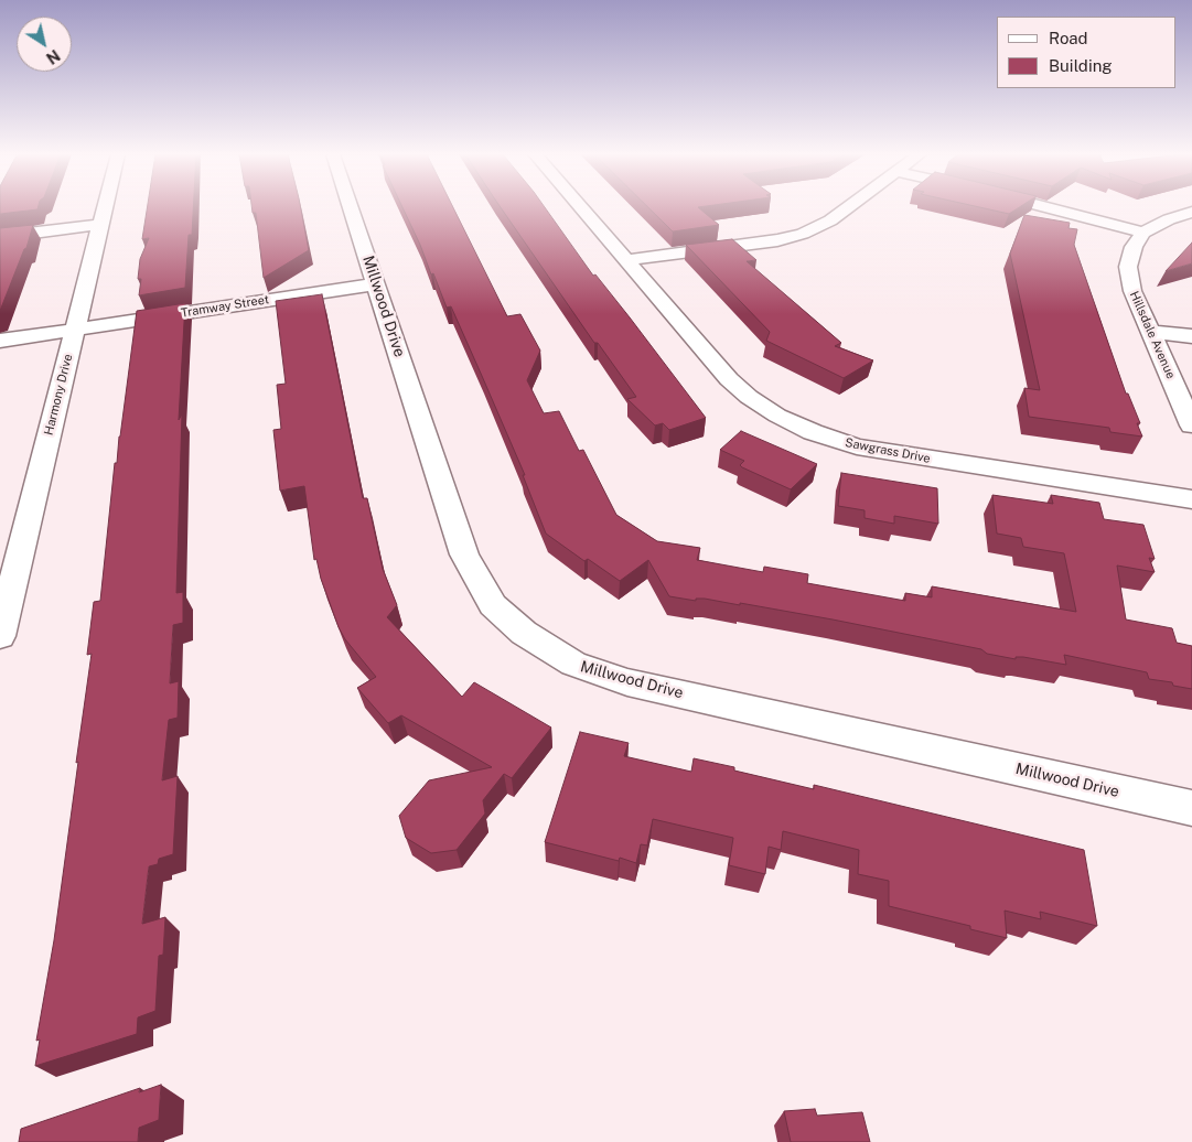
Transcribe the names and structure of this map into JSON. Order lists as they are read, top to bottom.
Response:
{
  "streets": {
    "street": [
      "Tramway Street",
      "Millwood Drive",
      "Hillsdale Avenue",
      "Harmony Drive",
      "Sawgrass Drive"
    ]
  },
  "crossings": [
    ["Tramway Street", "Millwood Drive"],
    ["Tramway Street", "Harmony Drive"]
  ],
  "legend": ["Road", "Building"],
  "north": "bottom right"
}
